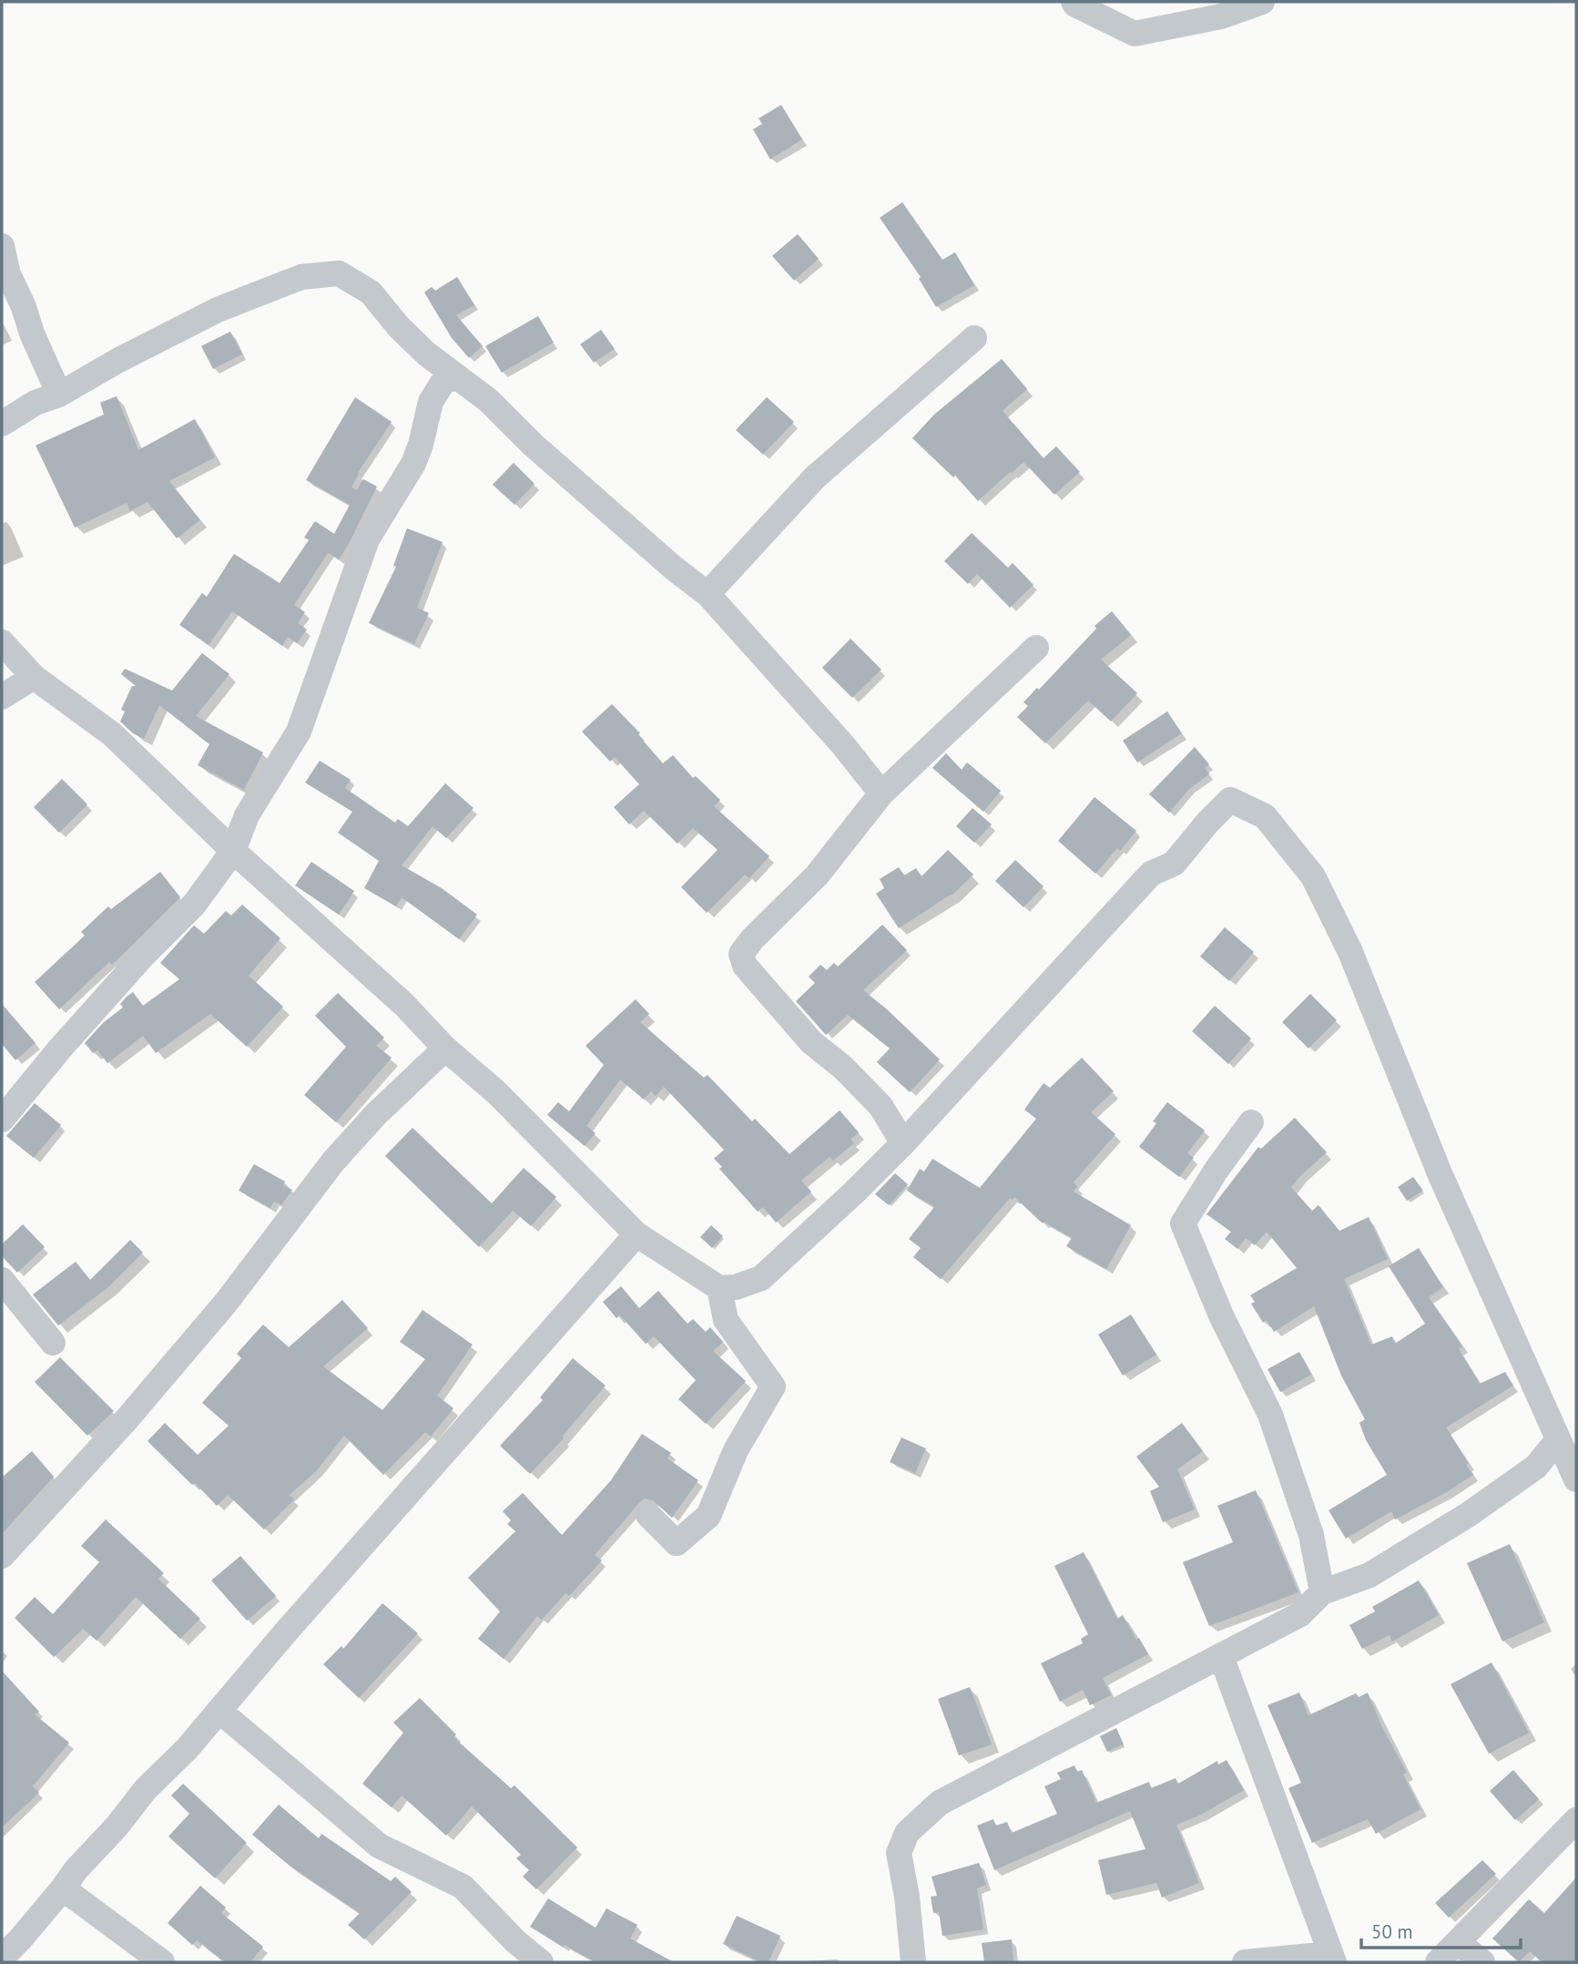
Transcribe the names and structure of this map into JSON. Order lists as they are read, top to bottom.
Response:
{
  "scale_bar": "50 m"
}
